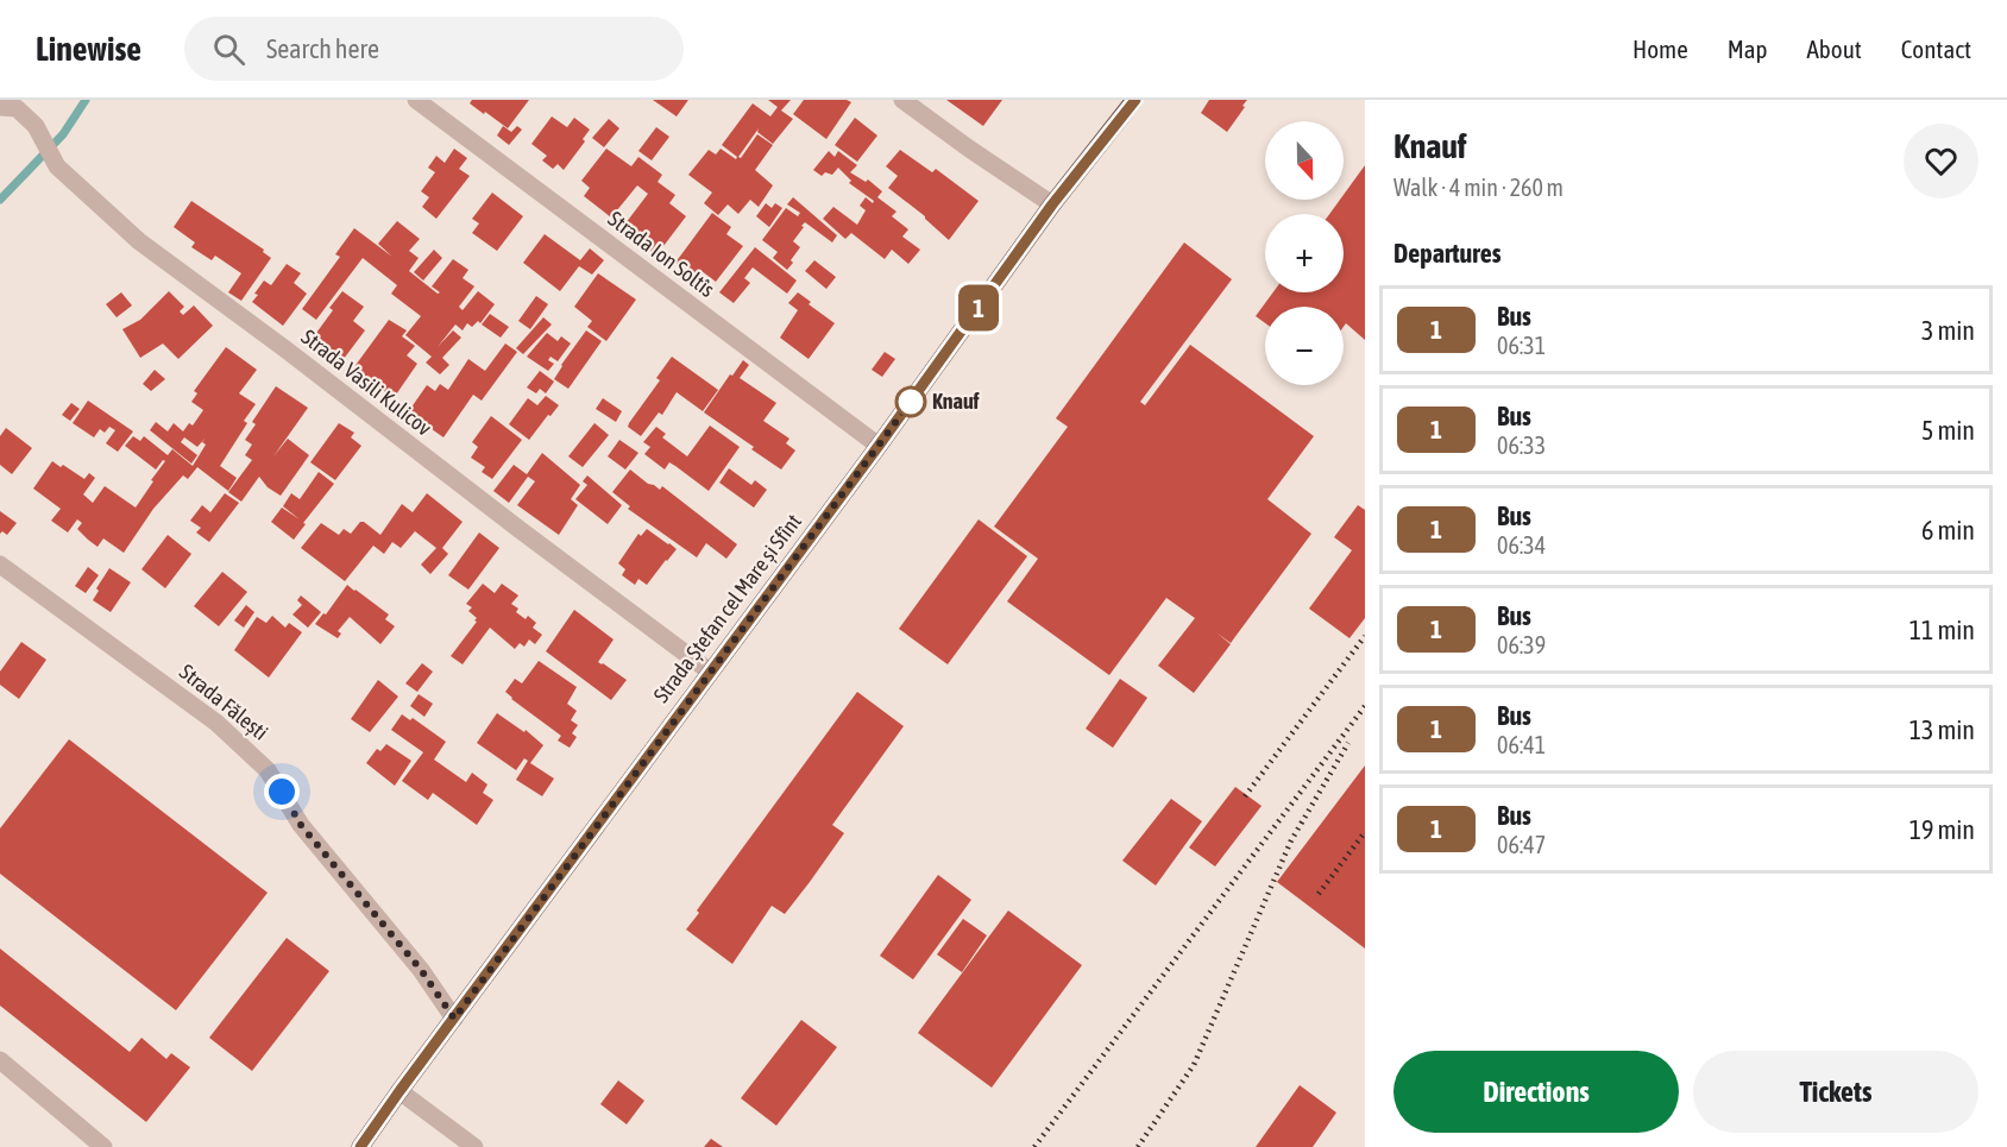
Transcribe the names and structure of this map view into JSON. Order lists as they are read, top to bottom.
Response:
{
  "streets": {
    "main road": ["Strada Ștefan cel Mare și Sfînt"],
    "street": ["Strada Ion Soltîs", "Strada Vasili Kulicov", "Strada Fălești"]
  },
  "crossings": [
    ["Strada Ion Soltîs", "Strada Ștefan cel Mare și Sfînt"],
    ["Strada Vasili Kulicov", "Strada Ștefan cel Mare și Sfînt"],
    ["Strada Ștefan cel Mare și Sfînt", "Strada Fălești"]
  ],
  "places": ["Knauf"],
  "lines": ["bus line 1"],
  "north": "bottom",
  "page": {
    "header": "Linewise",
    "search": "Search here",
    "nav": [
      "Home",
      "Map",
      "About",
      "Contact"
    ],
    "on_map": "1",
    "heading": [
      ["Knauf", "Walk · 4 min · 260 m"],
      "Departures"
    ],
    "map_buttons": ["+", "−"],
    "list": [
      {
        "mark": "1",
        "name": "Bus",
        "note": "06:31",
        "value": "3 min"
      },
      {
        "mark": "1",
        "name": "Bus",
        "note": "06:33",
        "value": "5 min"
      },
      {
        "mark": "1",
        "name": "Bus",
        "note": "06:34",
        "value": "6 min"
      },
      {
        "mark": "1",
        "name": "Bus",
        "note": "06:39",
        "value": "11 min"
      },
      {
        "mark": "1",
        "name": "Bus",
        "note": "06:41",
        "value": "13 min"
      },
      {
        "mark": "1",
        "name": "Bus",
        "note": "06:47",
        "value": "19 min"
      }
    ],
    "buttons": ["Directions", "Tickets"]
  }
}
